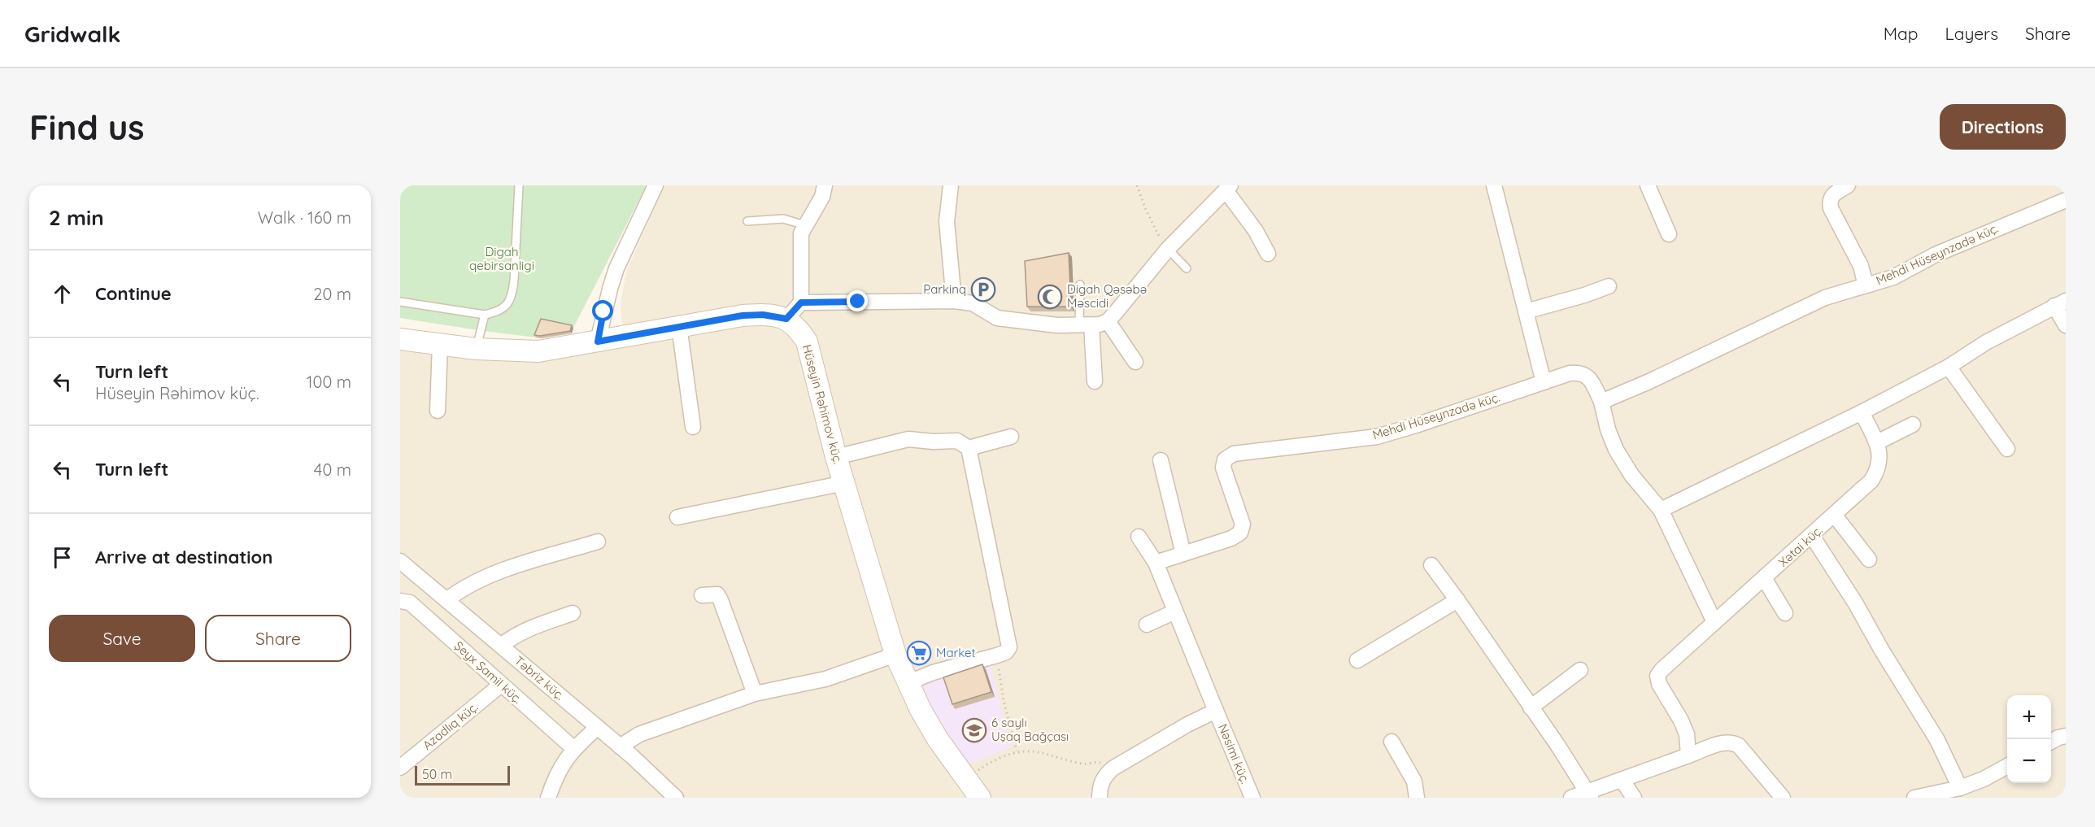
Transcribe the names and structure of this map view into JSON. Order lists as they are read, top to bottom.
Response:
{
  "streets": {
    "main road": ["Hüseyin Rəhimov küç."],
    "street": [
      "Mehdi Hüseynzadə küç.",
      "Xətai küç.",
      "Şeyx Şamil küç.",
      "Təbriz küç.",
      "Azadlıq küç.",
      "Nəsimi küç."
    ]
  },
  "crossings": [
    ["Şeyx Şamil küç.", "Azadlıq küç."]
  ],
  "parks": ["Digah qebirsanligi"],
  "places": {
    "parking": ["Parkinq"],
    "mosque": ["Digah Qəsəbə Məscidi"],
    "supermarket": ["Market"],
    "school or university": ["6 saylı Uşaq Bağçası"]
  },
  "scale_bar": "50 m",
  "page": {
    "header": "Gridwalk",
    "nav": ["Map", "Layers", "Share"],
    "buttons": [
      "Directions",
      ["Save", "Share"]
    ],
    "title": "Find us",
    "heading": ["2 min", "Walk · 160 m"],
    "list": [
      ["Continue", "20 m"],
      ["Turn left", "Hüseyin Rəhimov küç.", "100 m"],
      ["Turn left", "40 m"],
      "Arrive at destination"
    ],
    "map_buttons": ["+", "−"],
    "scale": "50 m"
  }
}
